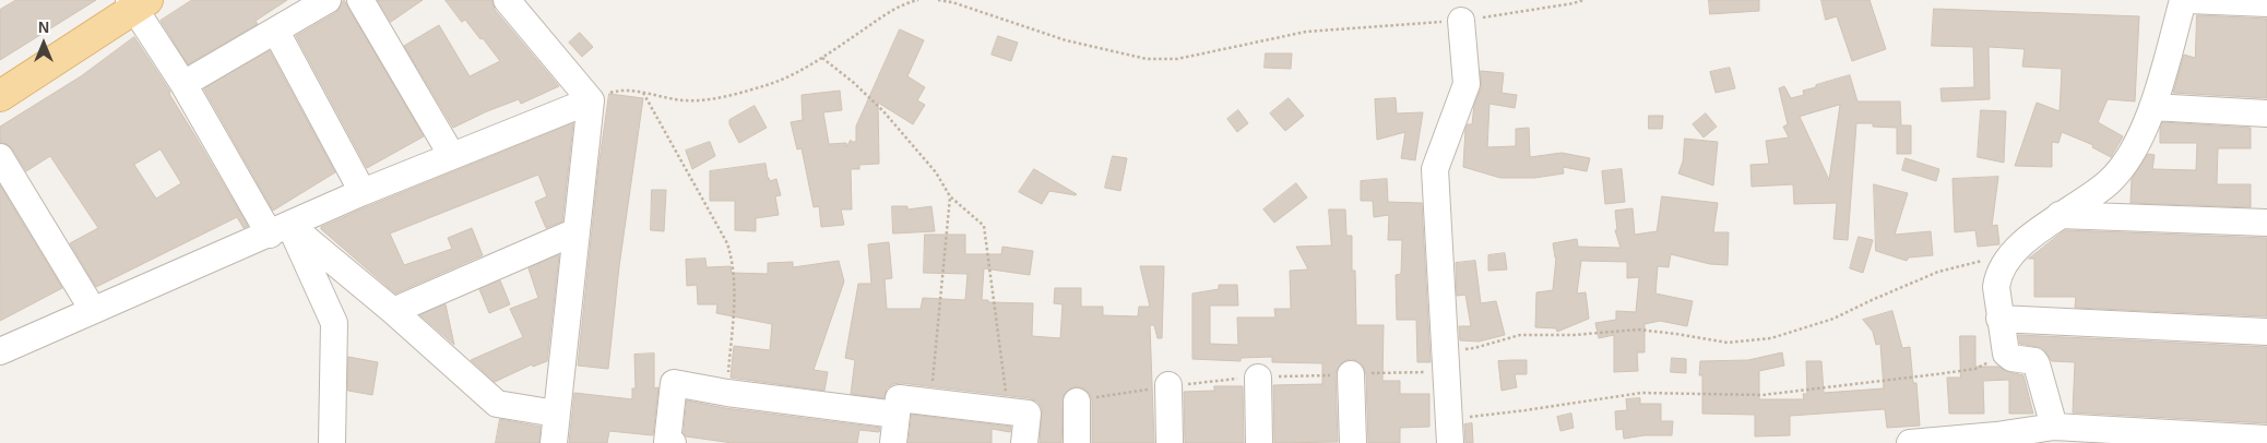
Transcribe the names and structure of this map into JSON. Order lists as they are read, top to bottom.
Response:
{
  "north": "top"
}
